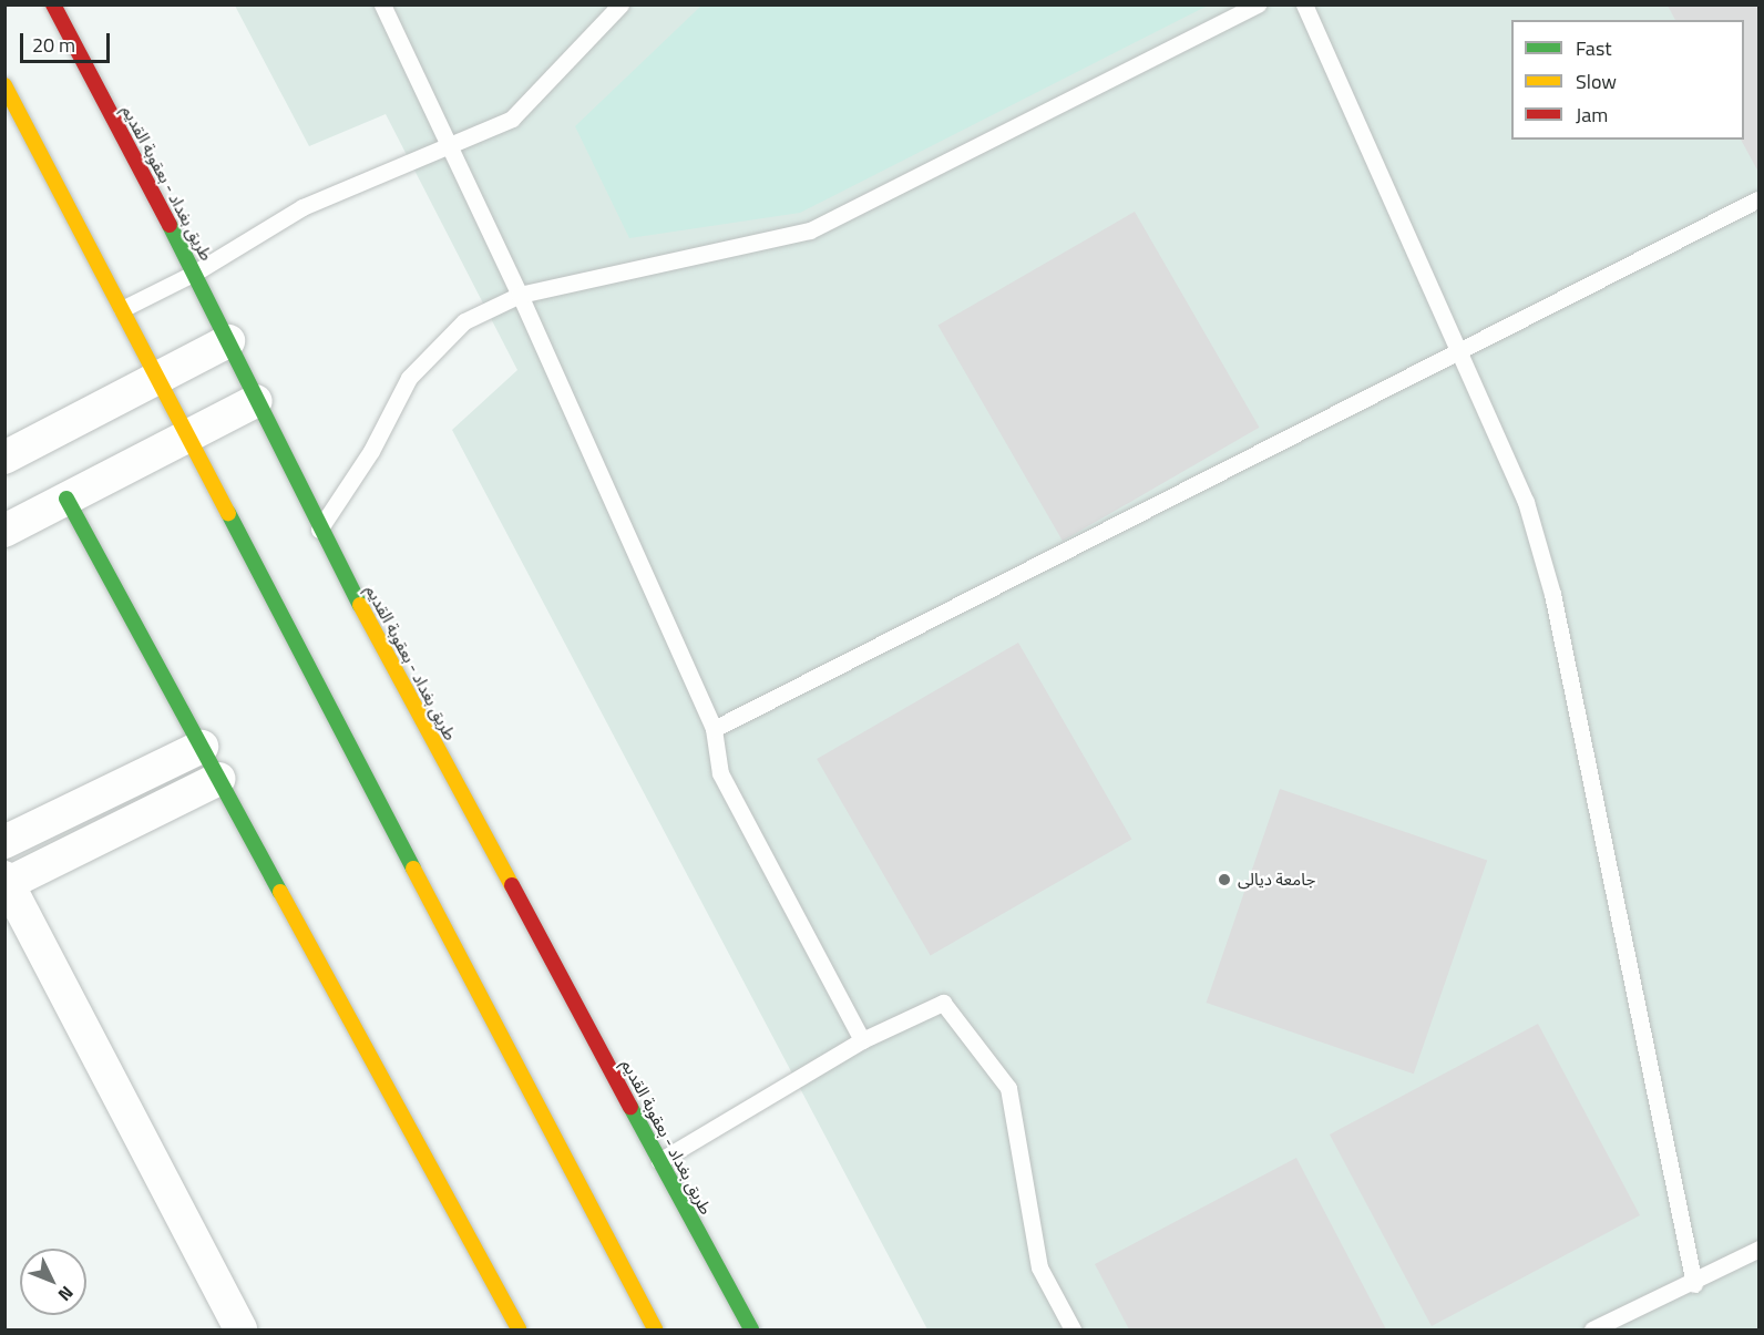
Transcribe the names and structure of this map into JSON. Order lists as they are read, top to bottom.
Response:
{
  "streets": {
    "main road": ["طريق بغداد - بعقوبة القديم"]
  },
  "places": ["جامعة ديالى"],
  "legend": ["Fast", "Slow", "Jam"],
  "scale_bar": "20 m",
  "north": "bottom right"
}
